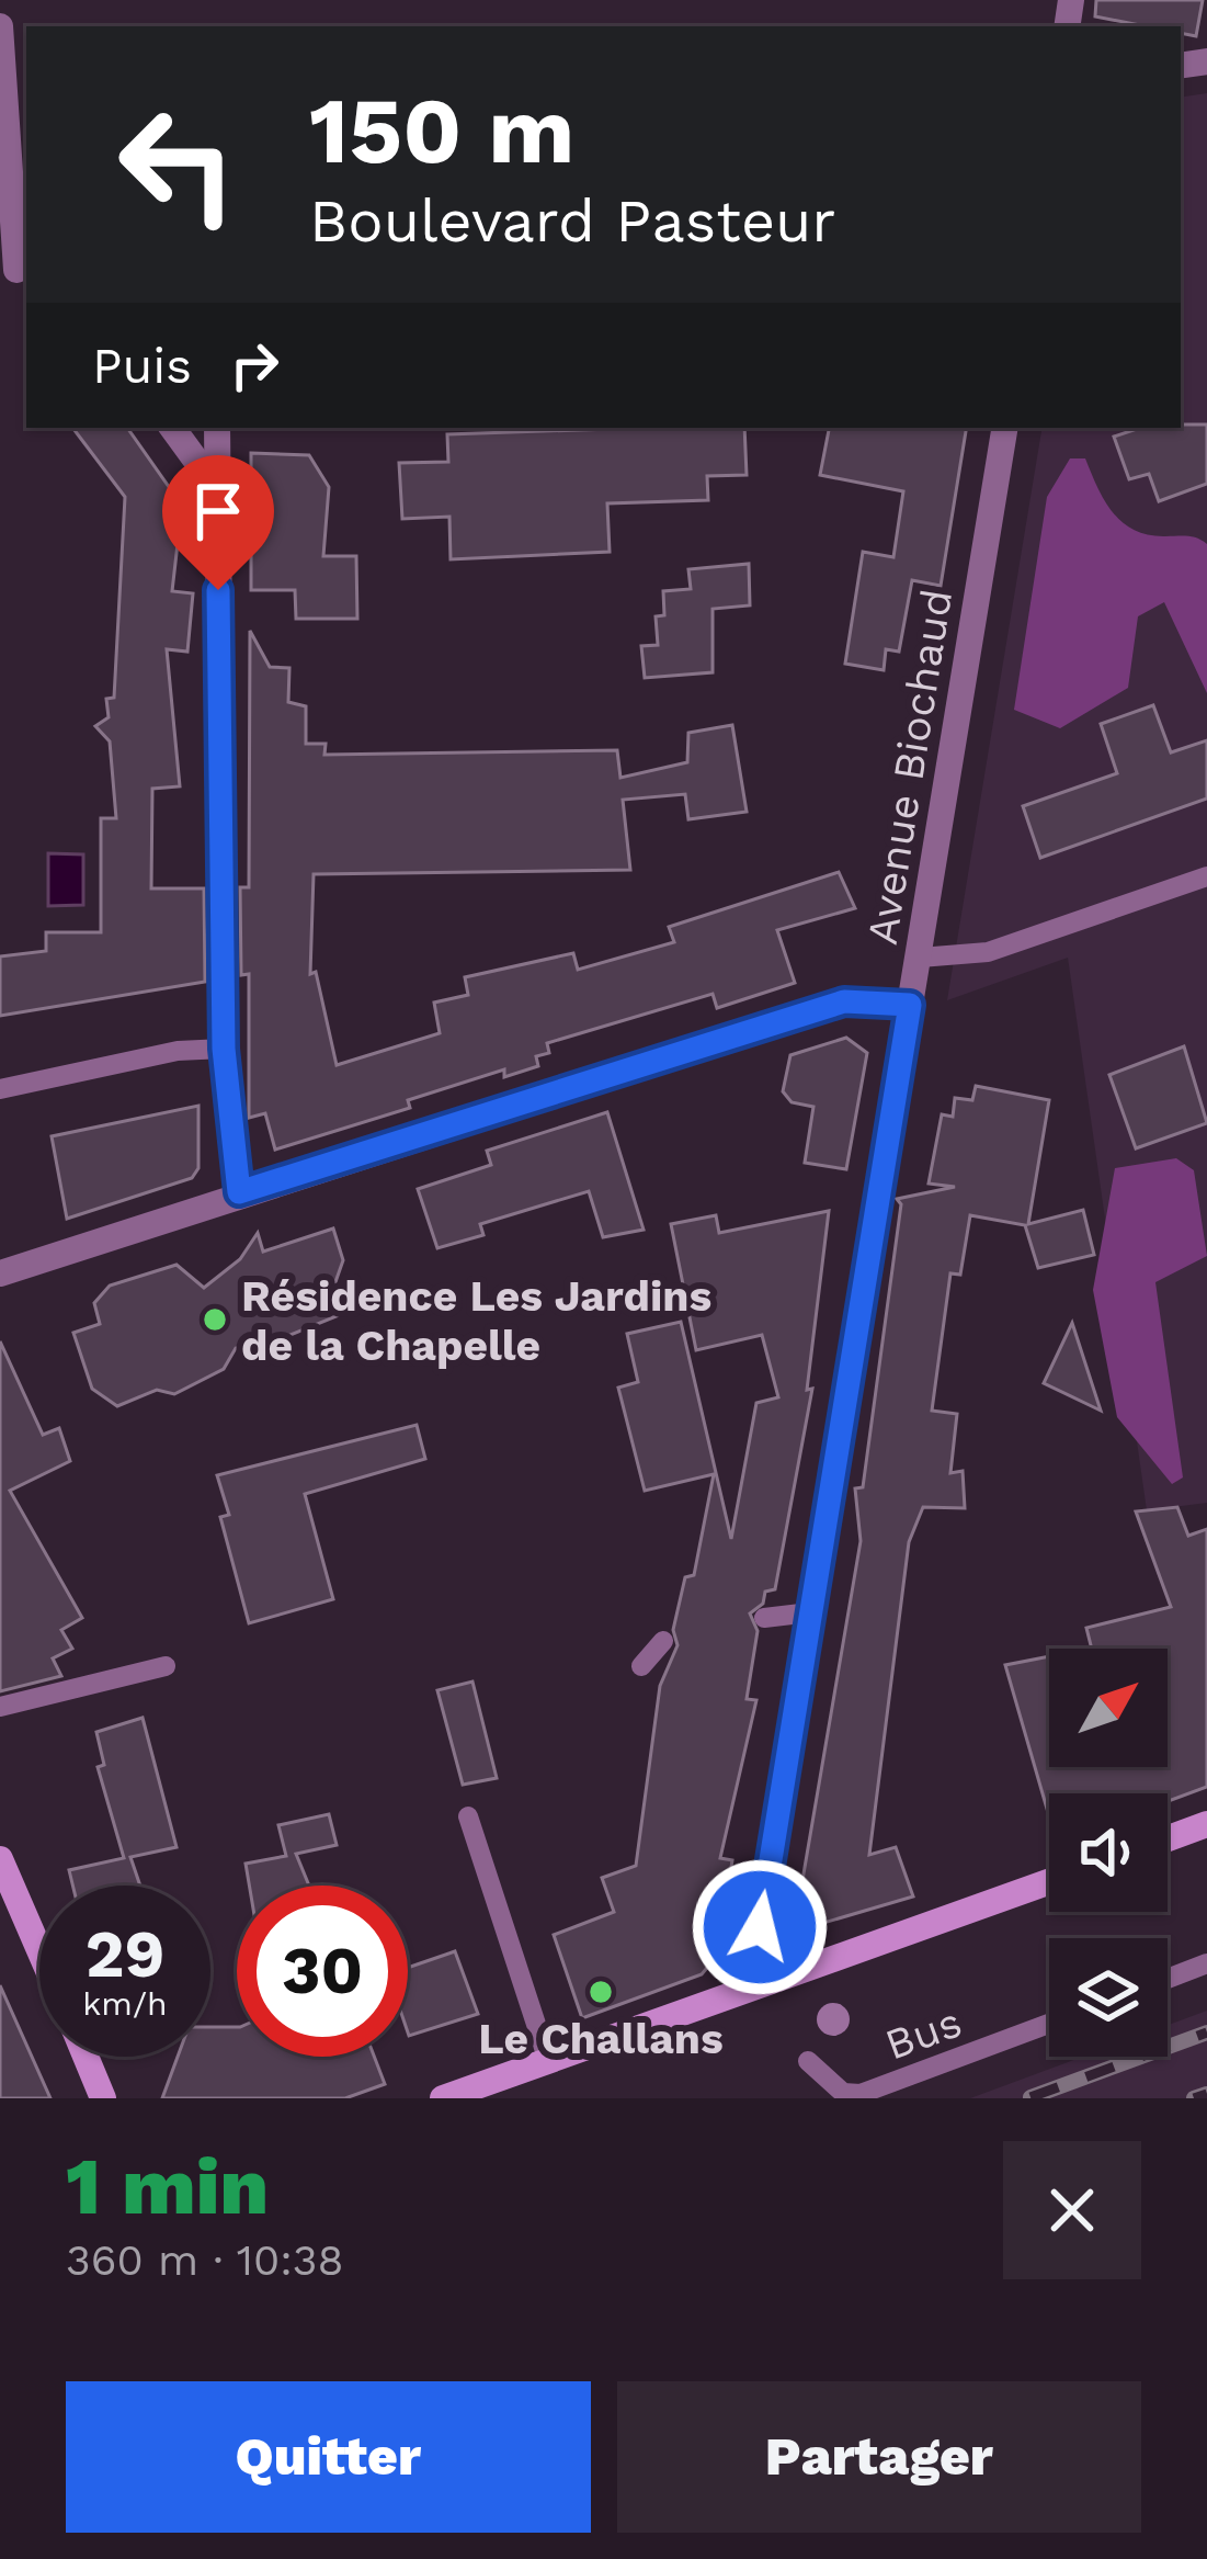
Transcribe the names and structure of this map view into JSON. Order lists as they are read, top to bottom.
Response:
{
  "streets": {
    "street": ["Avenue Biochaud"],
    "lane": ["Bus"]
  },
  "places": ["Résidence Les Jardins de la Chapelle", "Le Challans"],
  "north": "top right",
  "page": {
    "turn": ["150 m", "Boulevard Pasteur"],
    "then": "Puis",
    "speed": "29 km/h",
    "limit": "30",
    "heading": ["1 min", "360 m · 10:38"],
    "buttons": ["Quitter", "Partager"]
  }
}
